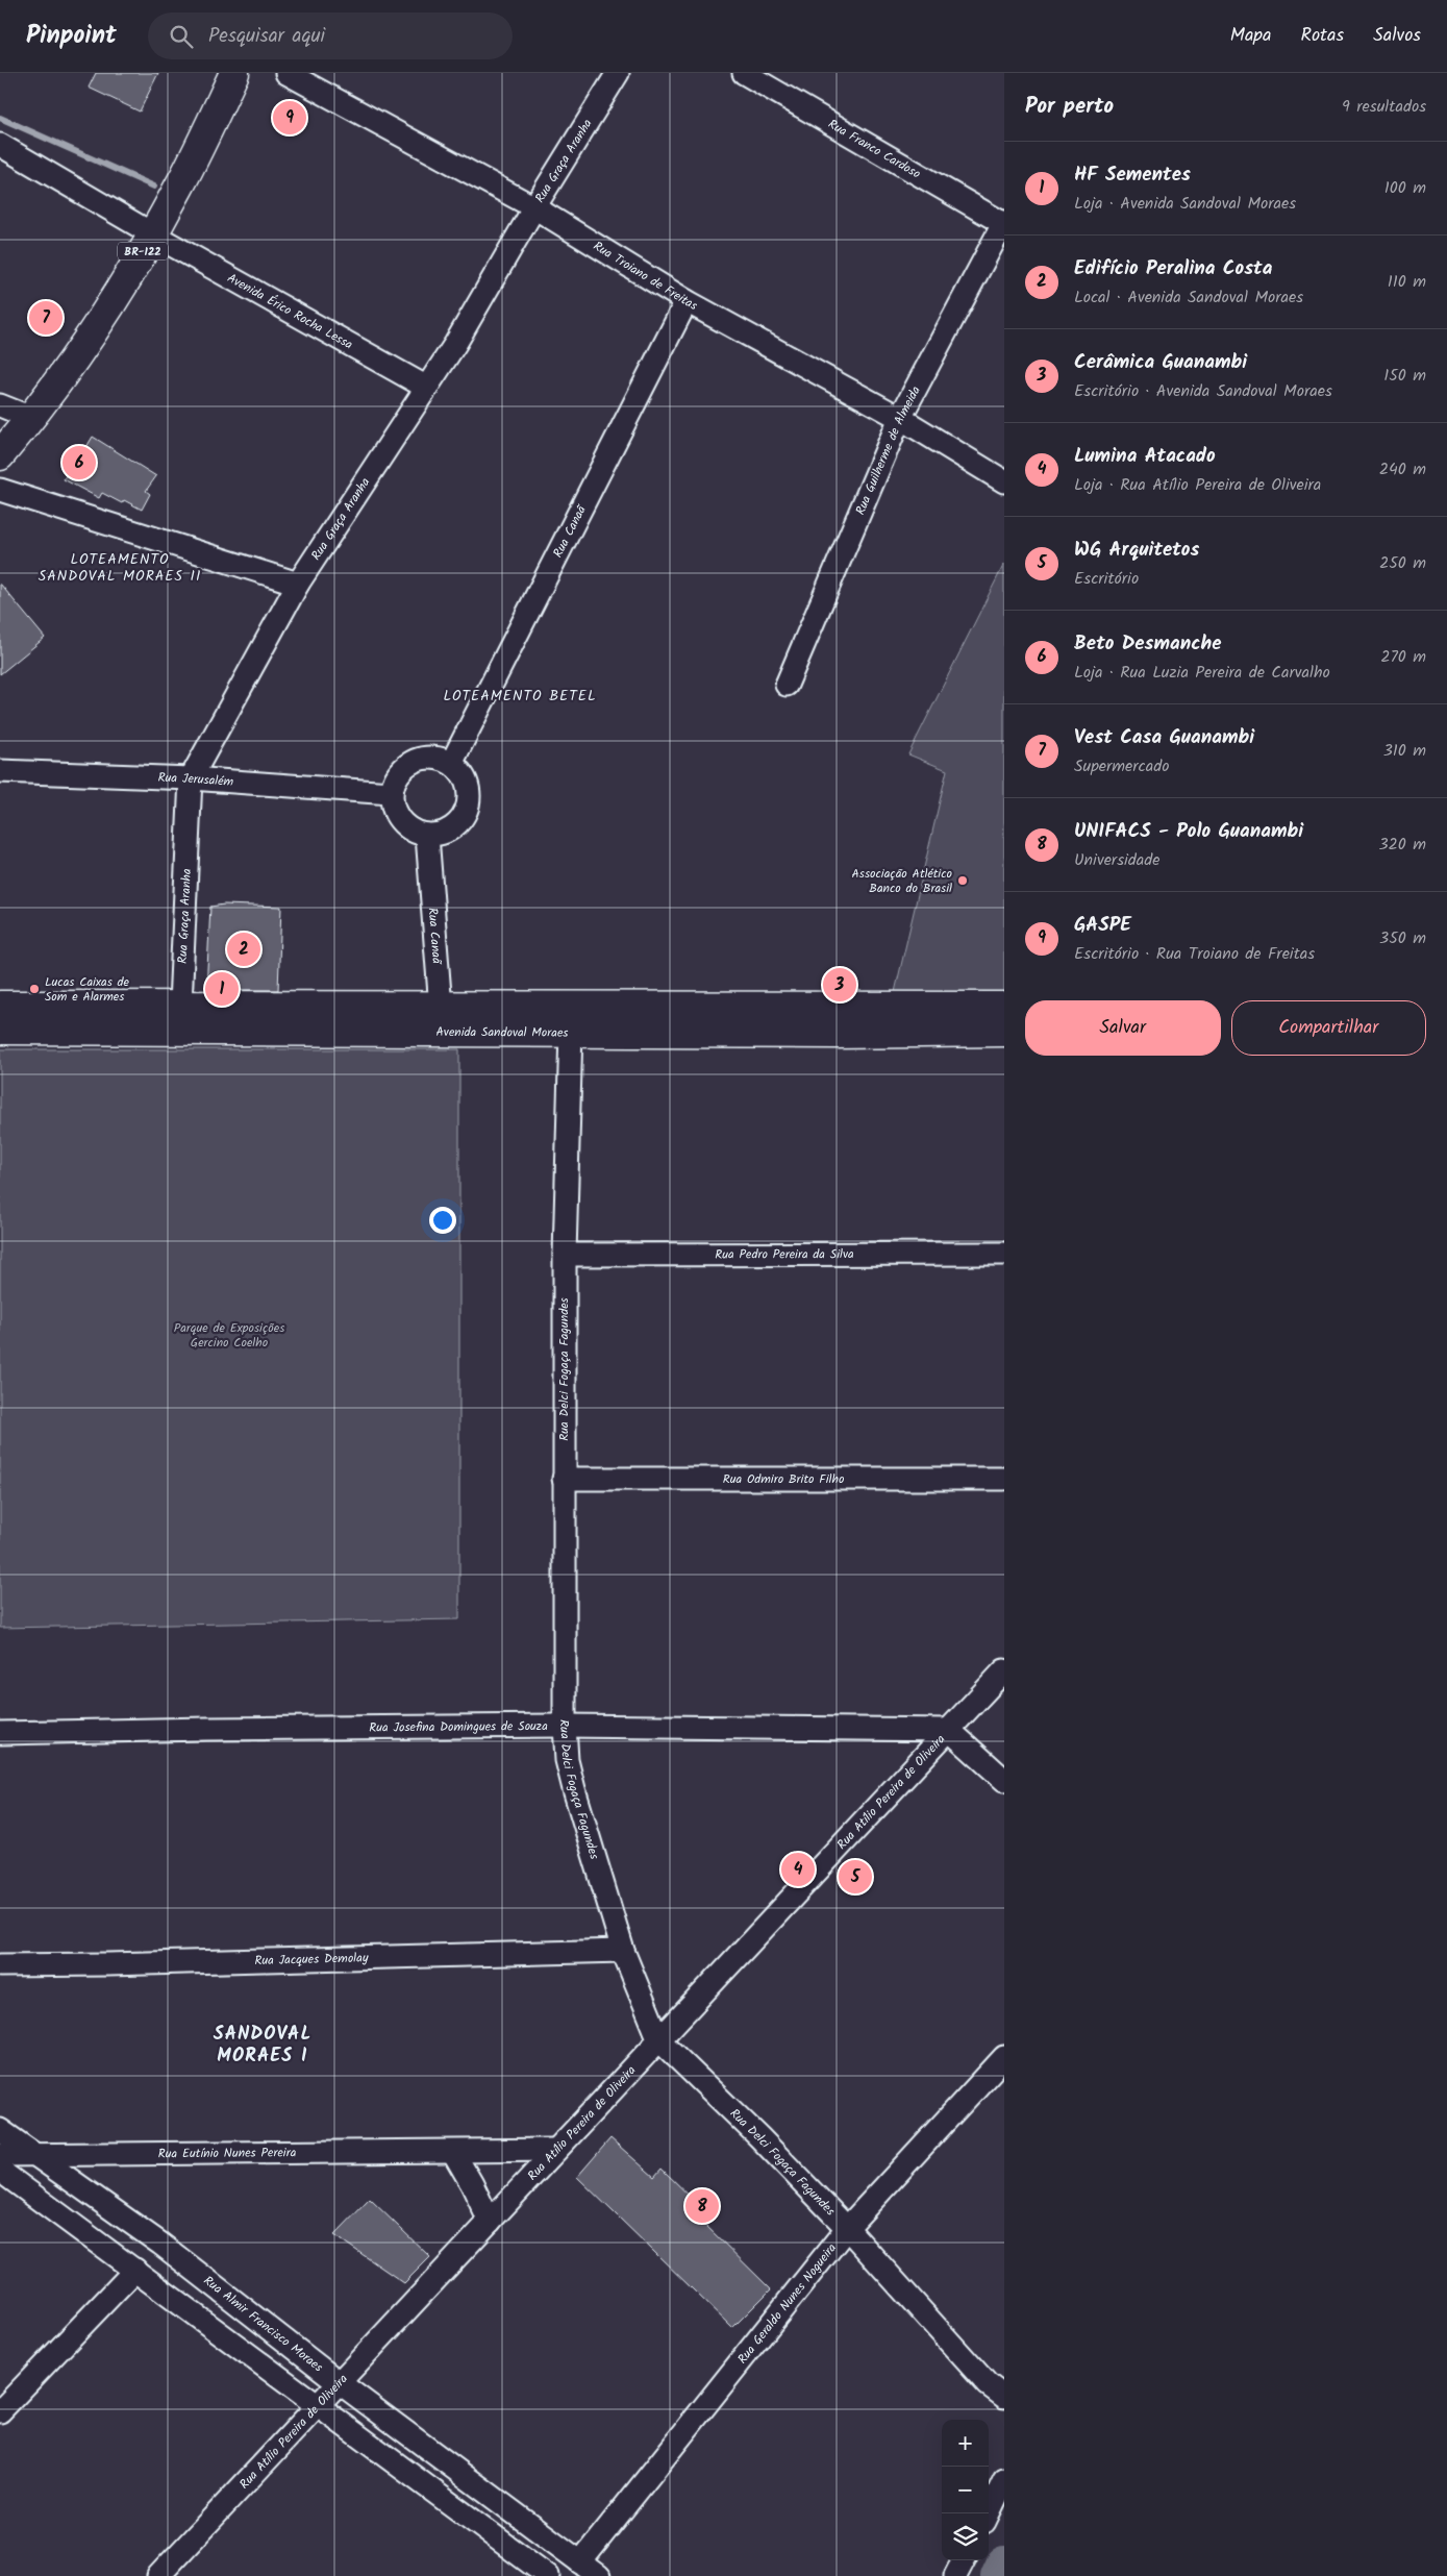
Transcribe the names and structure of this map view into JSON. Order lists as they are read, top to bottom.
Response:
{
  "streets": {
    "main road": ["BR-122", "Avenida Sandoval Moraes"],
    "street": [
      "Rua Franco Cardoso",
      "Rua Graça Aranha",
      "Rua Troiano de Freitas",
      "Avenida Érico Rocha Lessa",
      "Rua Guilherme de Almeida",
      "Rua Canaã",
      "Rua Jerusalém",
      "Rua Pedro Pereira da Silva",
      "Rua Delci Fogaça Fagundes",
      "Rua Odmiro Brito Filho",
      "Rua Josefina Domingues de Souza",
      "Rua Atílio Pereira de Oliveira",
      "Rua Jacques Demolay",
      "Rua Eutínio Nunes Pereira",
      "Rua Geraldo Nunes Nogueira",
      "Rua Almir Francisco Moraes"
    ]
  },
  "crossings": [
    ["Rua Franco Cardoso", "Rua Guilherme de Almeida"],
    ["Rua Graça Aranha", "Rua Troiano de Freitas"],
    ["Rua Graça Aranha", "Avenida Érico Rocha Lessa"],
    ["Rua Graça Aranha", "Rua Jerusalém"],
    ["Rua Graça Aranha", "Avenida Sandoval Moraes"],
    ["BR-122", "Avenida Érico Rocha Lessa"],
    ["Rua Troiano de Freitas", "Rua Guilherme de Almeida"],
    ["Rua Troiano de Freitas", "Rua Canaã"],
    ["Rua Canaã", "Rua Jerusalém"],
    ["Rua Canaã", "Avenida Sandoval Moraes"],
    ["Avenida Sandoval Moraes", "Rua Delci Fogaça Fagundes"],
    ["Rua Pedro Pereira da Silva", "Rua Delci Fogaça Fagundes"],
    ["Rua Delci Fogaça Fagundes", "Rua Odmiro Brito Filho"],
    ["Rua Delci Fogaça Fagundes", "Rua Josefina Domingues de Souza"],
    ["Rua Delci Fogaça Fagundes", "Rua Atílio Pereira de Oliveira"],
    ["Rua Delci Fogaça Fagundes", "Rua Jacques Demolay"],
    ["Rua Delci Fogaça Fagundes", "Rua Geraldo Nunes Nogueira"],
    ["Rua Josefina Domingues de Souza", "Rua Atílio Pereira de Oliveira"],
    ["Rua Atílio Pereira de Oliveira", "Rua Eutínio Nunes Pereira"],
    ["Rua Atílio Pereira de Oliveira", "Rua Almir Francisco Moraes"],
    ["Rua Eutínio Nunes Pereira", "Rua Almir Francisco Moraes"],
    ["Rua Geraldo Nunes Nogueira", "Rua Almir Francisco Moraes"]
  ],
  "districts": ["LOTEAMENTO SANDOVAL MORAES II", "LOTEAMENTO BETEL", "SANDOVAL MORAES I"],
  "parks": ["Parque de Exposições Gercino Coelho"],
  "places": ["Associação Atlético Banco do Brasil", "Lucas Caixas de Som e Alarmes"],
  "page": {
    "header": "Pinpoint",
    "search": "Pesquisar aqui",
    "nav": ["Mapa", "Rotas", "Salvos"],
    "heading": ["Por perto", "9 resultados"],
    "pins": [
      "9",
      "7",
      "6",
      "2",
      "3",
      "1",
      "4",
      "5",
      "8"
    ],
    "list": [
      {
        "mark": "1",
        "name": "HF Sementes",
        "note": "Loja · Avenida Sandoval Moraes",
        "value": "100 m"
      },
      {
        "mark": "2",
        "name": "Edifício Peralina Costa",
        "note": "Local · Avenida Sandoval Moraes",
        "value": "110 m"
      },
      {
        "mark": "3",
        "name": "Cerâmica Guanambi",
        "note": "Escritório · Avenida Sandoval Moraes",
        "value": "150 m"
      },
      {
        "mark": "4",
        "name": "Lumina Atacado",
        "note": "Loja · Rua Atílio Pereira de Oliveira",
        "value": "240 m"
      },
      {
        "mark": "5",
        "name": "WG Arquitetos",
        "note": "Escritório",
        "value": "250 m"
      },
      {
        "mark": "6",
        "name": "Beto Desmanche",
        "note": "Loja · Rua Luzia Pereira de Carvalho",
        "value": "270 m"
      },
      {
        "mark": "7",
        "name": "Vest Casa Guanambi",
        "note": "Supermercado",
        "value": "310 m"
      },
      {
        "mark": "8",
        "name": "UNIFACS - Polo Guanambi",
        "note": "Universidade",
        "value": "320 m"
      },
      {
        "mark": "9",
        "name": "GASPE",
        "note": "Escritório · Rua Troiano de Freitas",
        "value": "350 m"
      }
    ],
    "buttons": ["Salvar", "Compartilhar"],
    "map_buttons": ["+", "−"]
  }
}
